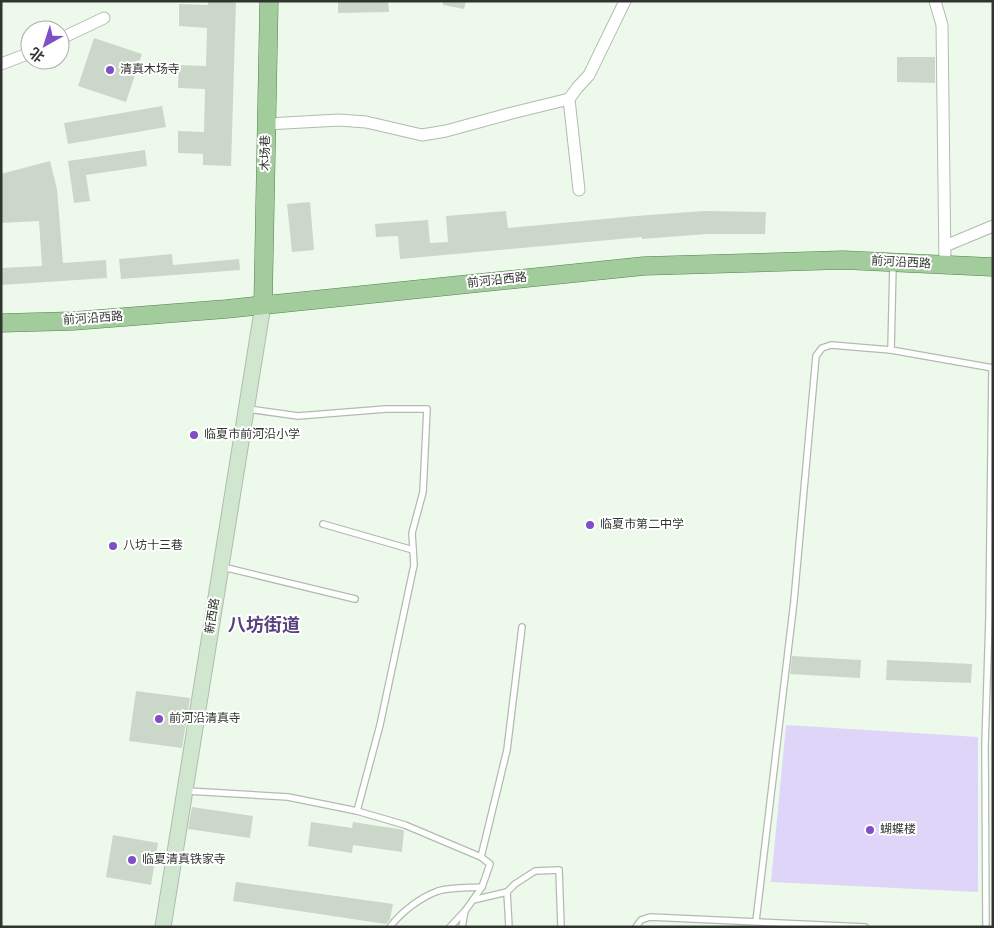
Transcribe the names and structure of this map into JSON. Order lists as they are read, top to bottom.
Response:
{
  "streets": {
    "main road": ["木场巷", "前河沿西路", "新西路"]
  },
  "crossings": [
    ["木场巷", "前河沿西路"],
    ["木场巷", "新西路"],
    ["前河沿西路", "新西路"]
  ],
  "districts": ["八坊街道"],
  "places": [
    "清真木场寺",
    "临夏市前河沿小学",
    "临夏市第二中学",
    "八坊十三巷",
    "前河沿清真寺",
    "蝴蝶楼",
    "临夏清真铁家寺"
  ],
  "north": "bottom left"
}
